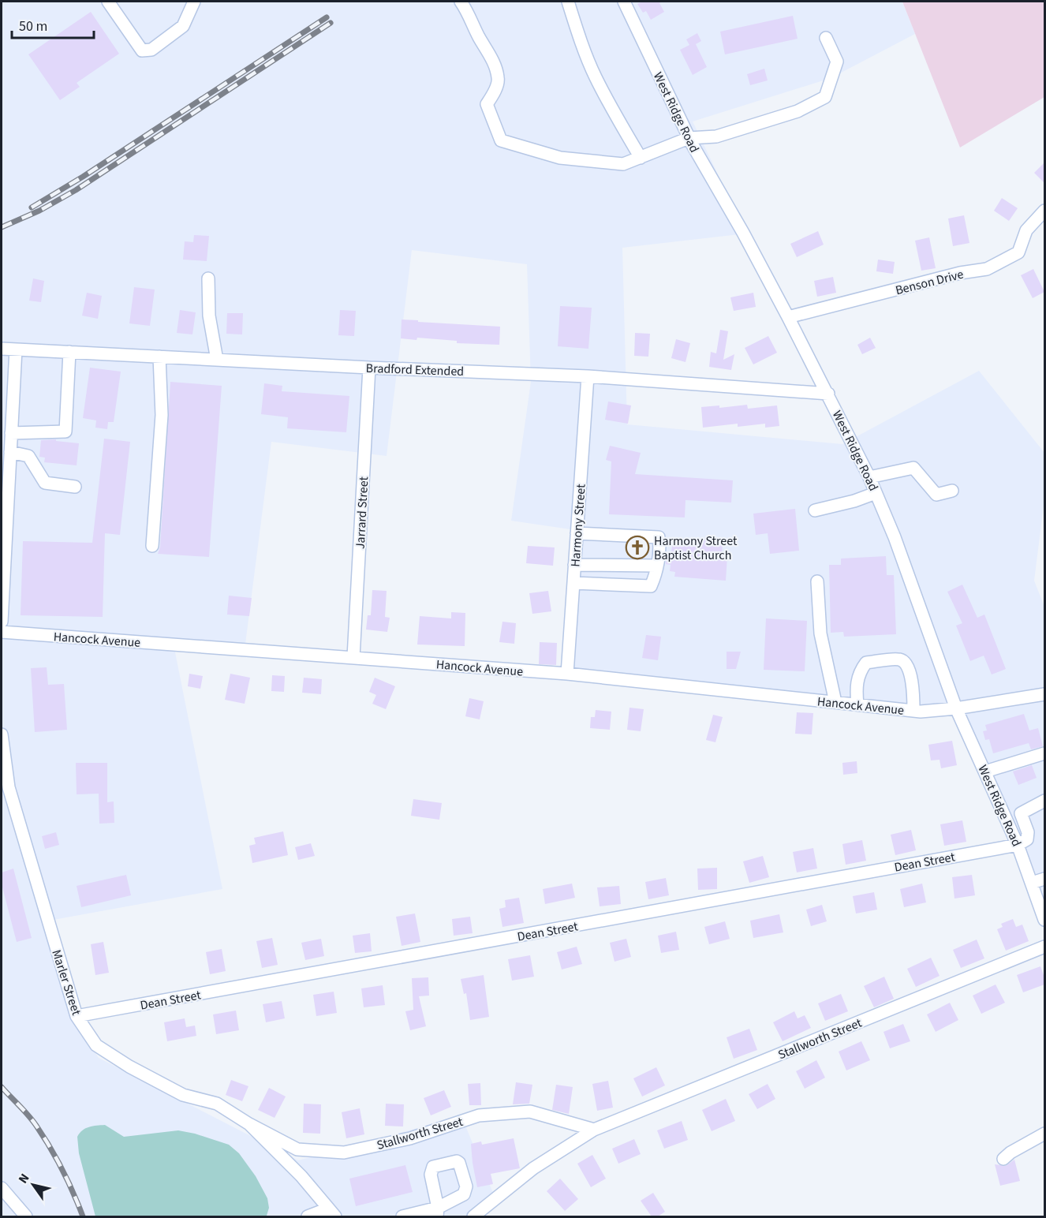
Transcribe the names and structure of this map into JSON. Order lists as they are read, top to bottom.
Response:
{
  "streets": {
    "street": [
      "West Ridge Road",
      "Benson Drive",
      "Bradford Extended",
      "Jarrard Street",
      "Harmony Street",
      "Hancock Avenue",
      "Dean Street",
      "Marler Street",
      "Stallworth Street"
    ]
  },
  "crossings": [
    ["West Ridge Road", "Benson Drive"],
    ["West Ridge Road", "Bradford Extended"],
    ["West Ridge Road", "Hancock Avenue"],
    ["West Ridge Road", "Dean Street"],
    ["Bradford Extended", "Jarrard Street"],
    ["Bradford Extended", "Harmony Street"],
    ["Jarrard Street", "Hancock Avenue"],
    ["Harmony Street", "Hancock Avenue"],
    ["Dean Street", "Marler Street"],
    ["Marler Street", "Stallworth Street"]
  ],
  "places": {
    "church": ["Harmony Street Baptist Church"]
  },
  "scale_bar": "50 m",
  "north": "top left"
}
